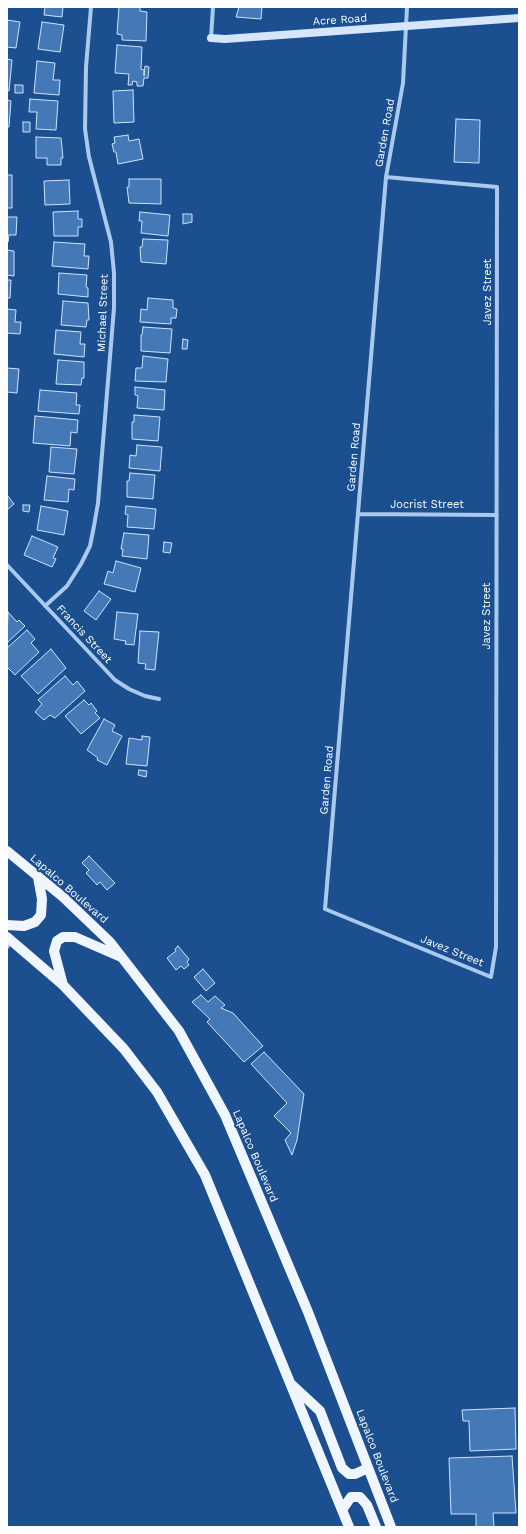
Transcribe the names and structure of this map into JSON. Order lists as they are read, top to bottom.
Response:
{
  "streets": {
    "main road": ["Lapalco Boulevard"],
    "street": [
      "Acre Road",
      "Garden Road",
      "Javez Street",
      "Michael Street",
      "Jocrist Street",
      "Francis Street"
    ]
  },
  "crossings": [
    ["Acre Road", "Garden Road"],
    ["Garden Road", "Javez Street"],
    ["Garden Road", "Jocrist Street"],
    ["Javez Street", "Jocrist Street"],
    ["Michael Street", "Francis Street"]
  ]
}
